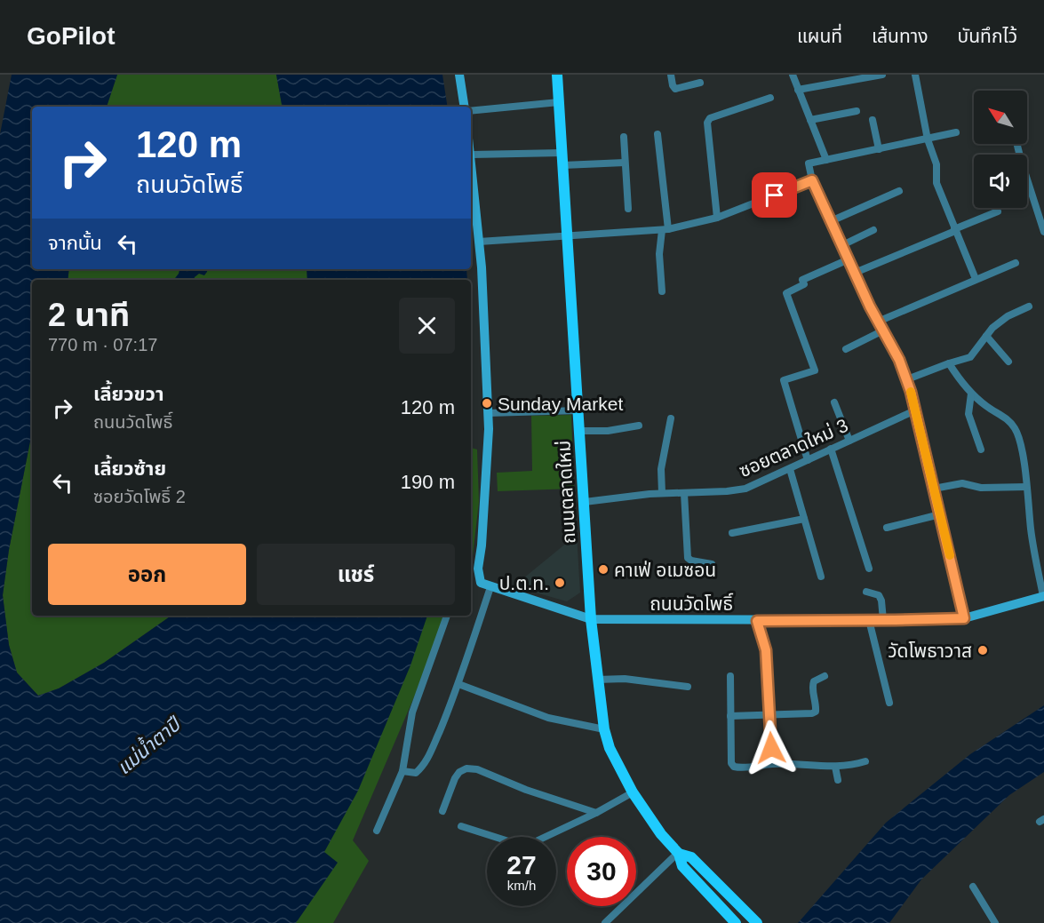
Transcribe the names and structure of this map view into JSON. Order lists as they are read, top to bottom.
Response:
{
  "streets": {
    "main road": ["ถนนตลาดใหม่"],
    "street": ["ซอยตลาดใหม่ 3", "ถนนวัดโพธิ์"]
  },
  "crossings": [
    ["ซอยตลาดใหม่ 3", "ถนนตลาดใหม่"],
    ["ถนนตลาดใหม่", "ถนนวัดโพธิ์"]
  ],
  "water": ["แม่น้ำตาปี"],
  "places": [
    "Sunday Market",
    "คาเฟ่ อเมซอน",
    "ป.ต.ท.",
    "วัดโพธาวาส"
  ],
  "north": "top left",
  "page": {
    "header": "GoPilot",
    "nav": ["แผนที่", "เส้นทาง", "บันทึกไว้"],
    "turn": ["120 m", "ถนนวัดโพธิ์"],
    "then": "จากนั้น",
    "heading": ["2 นาที", "770 m · 07:17"],
    "list": [
      {
        "name": "เลี้ยวขวา",
        "note": "ถนนวัดโพธิ์",
        "value": "120 m"
      },
      {
        "name": "เลี้ยวซ้าย",
        "note": "ซอยวัดโพธิ์ 2",
        "value": "190 m"
      }
    ],
    "buttons": ["ออก", "แชร์"],
    "speed": "27 km/h",
    "limit": "30"
  }
}
